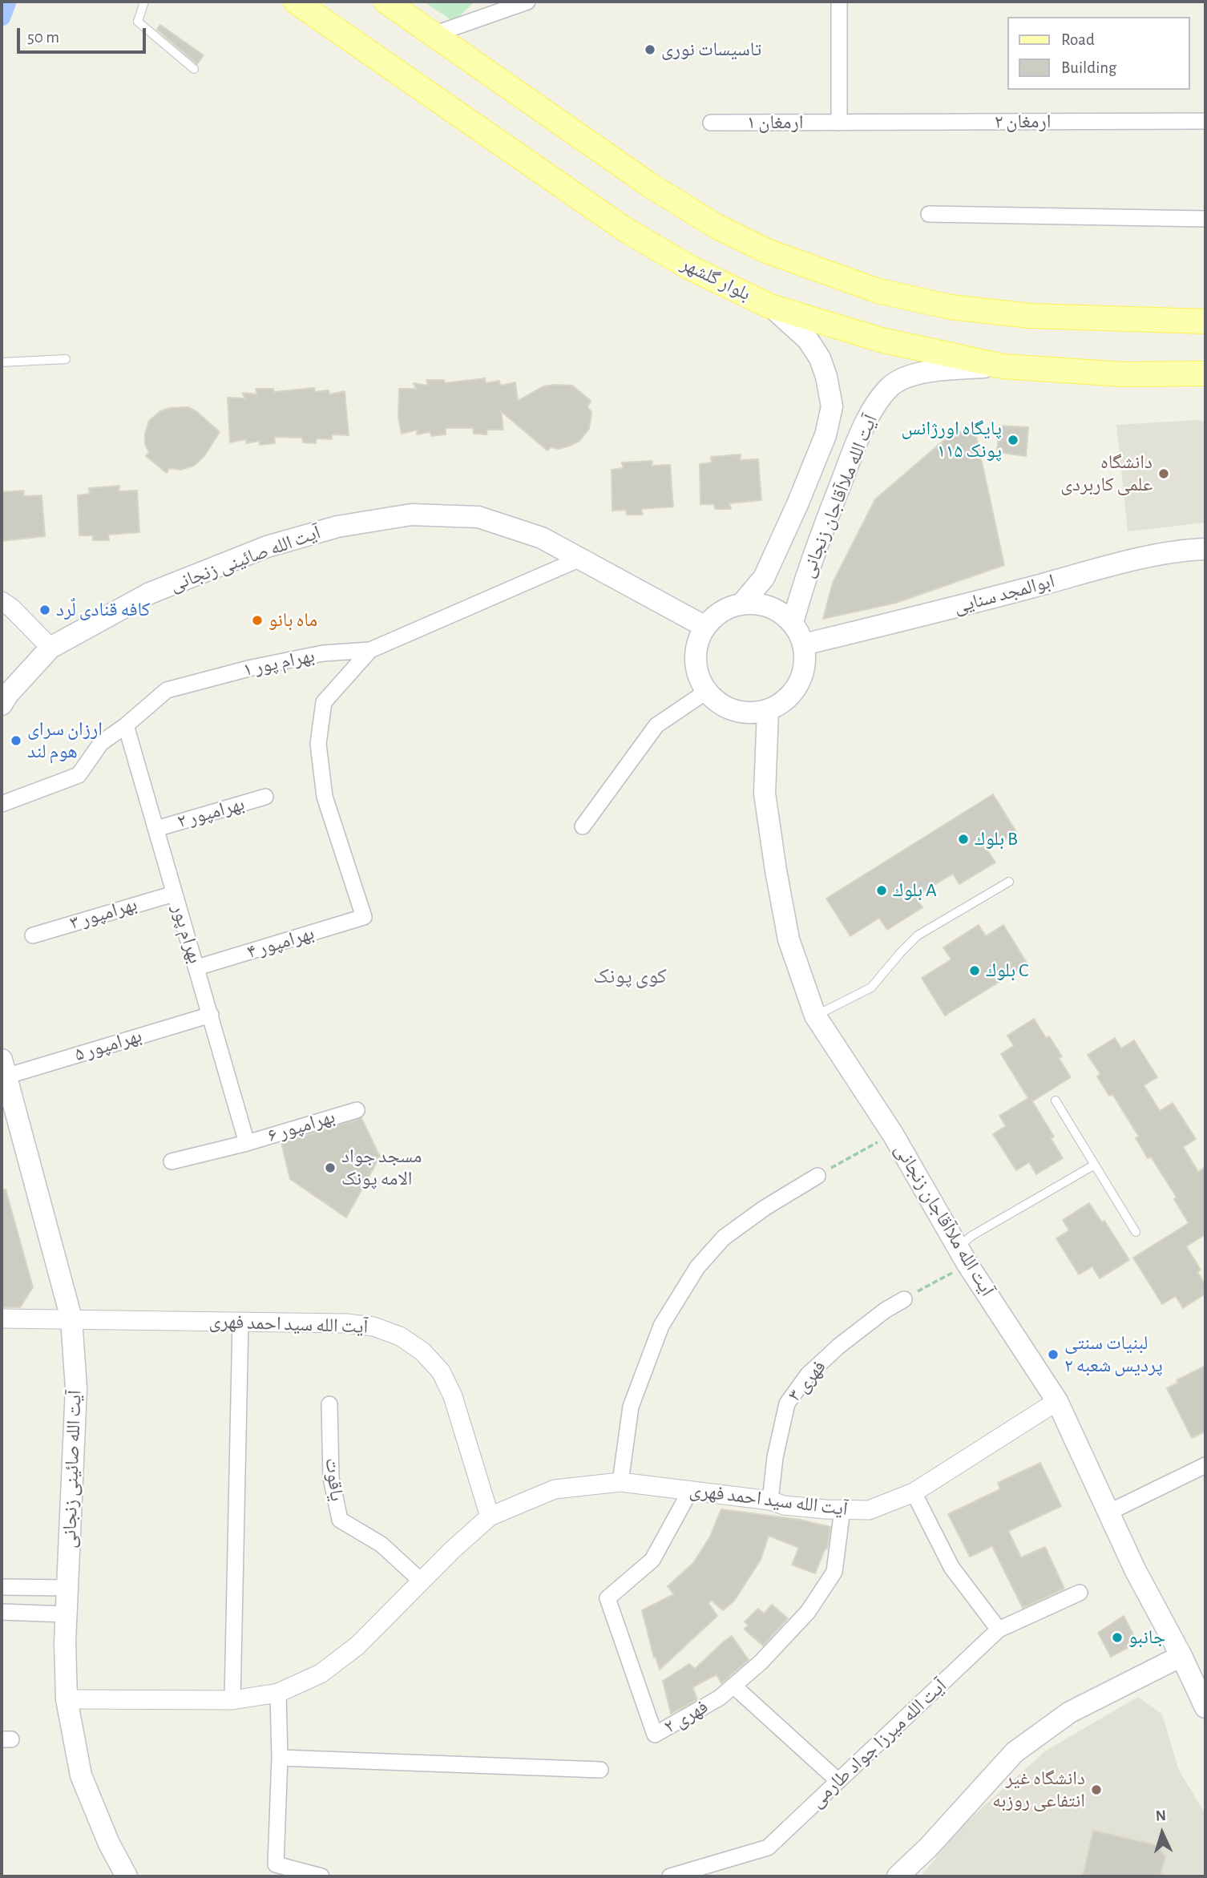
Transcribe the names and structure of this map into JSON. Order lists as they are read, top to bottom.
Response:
{
  "streets": {
    "main road": [
      "بلوار گلشهر",
      "آیت الله ملاآقاجان زنجانی",
      "آیت الله صائینی زنجانی",
      "ابوالمجد سنایی"
    ],
    "street": [
      "ارمغان ۲",
      "ارمغان ۱",
      "بهرام پور ۱",
      "بهرامپور ۲",
      "بهرامپور ۳",
      "بهرام پور",
      "بهرامپور ۴",
      "بهرامپور ۵",
      "بهرامپور ۶",
      "آیت الله سید احمد فهری",
      "فهری ۳",
      "یاقوت",
      "فهری ۲",
      "آیت الله میرزا جواد طارمی"
    ]
  },
  "crossings": [
    ["ارمغان ۲", "ارمغان ۱"],
    ["بلوار گلشهر", "آیت الله ملاآقاجان زنجانی"],
    ["آیت الله ملاآقاجان زنجانی", "آیت الله صائینی زنجانی"],
    ["آیت الله ملاآقاجان زنجانی", "ابوالمجد سنایی"],
    ["آیت الله ملاآقاجان زنجانی", "آیت الله سید احمد فهری"],
    ["آیت الله صائینی زنجانی", "ابوالمجد سنایی"],
    ["آیت الله صائینی زنجانی", "بهرام پور ۱"],
    ["آیت الله صائینی زنجانی", "بهرامپور ۵"],
    ["آیت الله صائینی زنجانی", "آیت الله سید احمد فهری"],
    ["بهرام پور ۱", "بهرام پور"],
    ["بهرام پور ۱", "بهرامپور ۴"],
    ["بهرامپور ۲", "بهرام پور"],
    ["بهرامپور ۳", "بهرام پور"],
    ["بهرام پور", "بهرامپور ۴"],
    ["بهرام پور", "بهرامپور ۵"],
    ["بهرام پور", "بهرامپور ۶"],
    ["آیت الله سید احمد فهری", "فهری ۳"],
    ["آیت الله سید احمد فهری", "یاقوت"],
    ["آیت الله سید احمد فهری", "فهری ۲"]
  ],
  "districts": ["کوی پونک"],
  "places": [
    "تاسیسات نوری",
    "پایگاه اورژانس ۱۱۵ پونک",
    "دانشگاه علمی کاربردی",
    "کافه قنادی لٌرد",
    "ماه بانو",
    "ارزان سرای هوم لند",
    "بلوك B",
    "بلوك A",
    "بلوك C",
    "مسجد جواد الامه پونک",
    "لبنیات سنتی پردیس شعبه ۲",
    "جانبو",
    "دانشگاه غیر انتفاعی روزبه"
  ],
  "legend": ["Road", "Building"],
  "scale_bar": "50 m",
  "north": "top"
}
